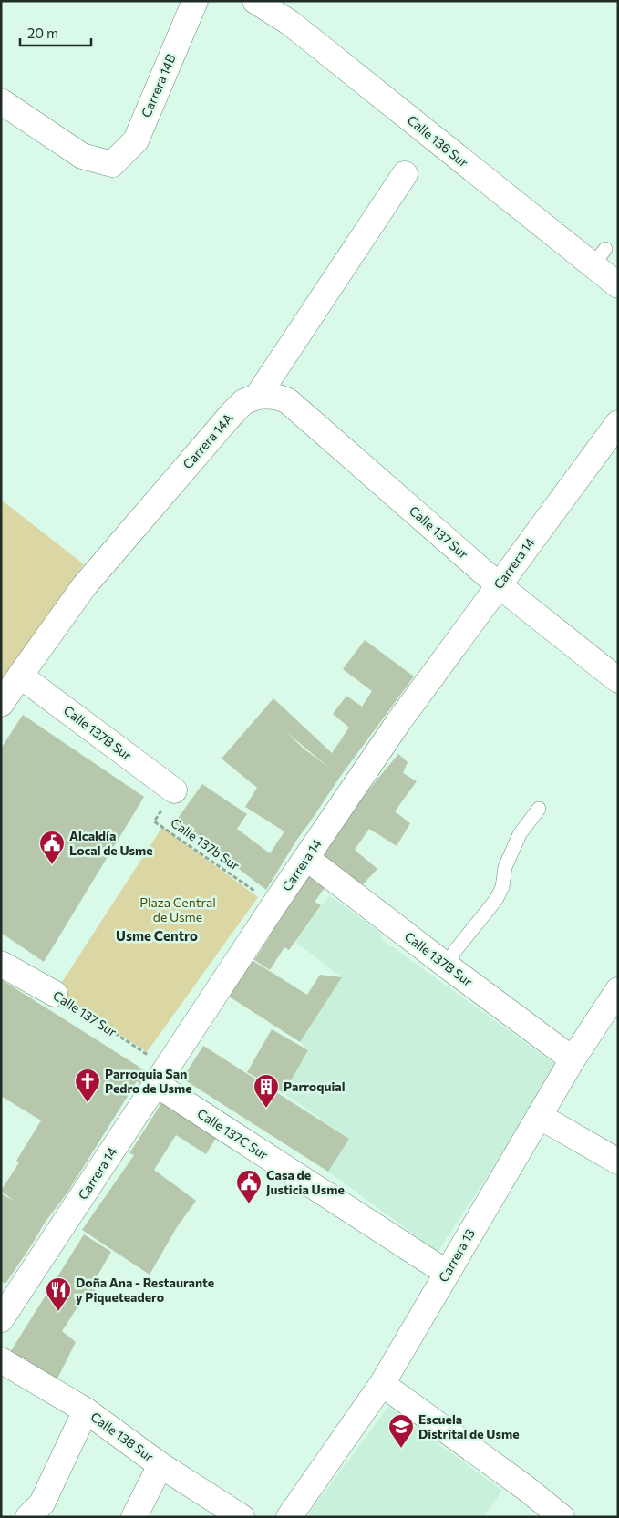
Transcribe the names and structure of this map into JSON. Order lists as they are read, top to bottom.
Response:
{
  "streets": {
    "street": [
      "Carrera 14B",
      "Calle 136 Sur",
      "Carrera 14A",
      "Calle 137 Sur",
      "Carrera 14",
      "Calle 137B Sur",
      "Calle 137C Sur",
      "Carrera 13",
      "Calle 138 Sur"
    ],
    "path": ["Calle 137b Sur"]
  },
  "crossings": [
    ["Carrera 14A", "Calle 137 Sur"],
    ["Carrera 14A", "Calle 137B Sur"],
    ["Calle 137 Sur", "Carrera 14"],
    ["Calle 137 Sur", "Calle 137C Sur"],
    ["Carrera 14", "Calle 137B Sur"],
    ["Carrera 14", "Calle 137b Sur"],
    ["Carrera 14", "Calle 137C Sur"],
    ["Calle 137B Sur", "Calle 137b Sur"],
    ["Calle 137B Sur", "Carrera 13"],
    ["Calle 137C Sur", "Carrera 13"]
  ],
  "districts": ["Usme Centro"],
  "parks": ["Plaza Central de Usme"],
  "places": {
    "public building": ["Alcaldía Local de Usme", "Casa de Justicia Usme"],
    "church": ["Parroquia San Pedro de Usme"],
    "building": ["Parroquial"],
    "restaurant": ["Doña Ana - Restaurante y Piqueteadero"],
    "school or university": ["Escuela Distrital de Usme"]
  },
  "scale_bar": "20 m"
}
